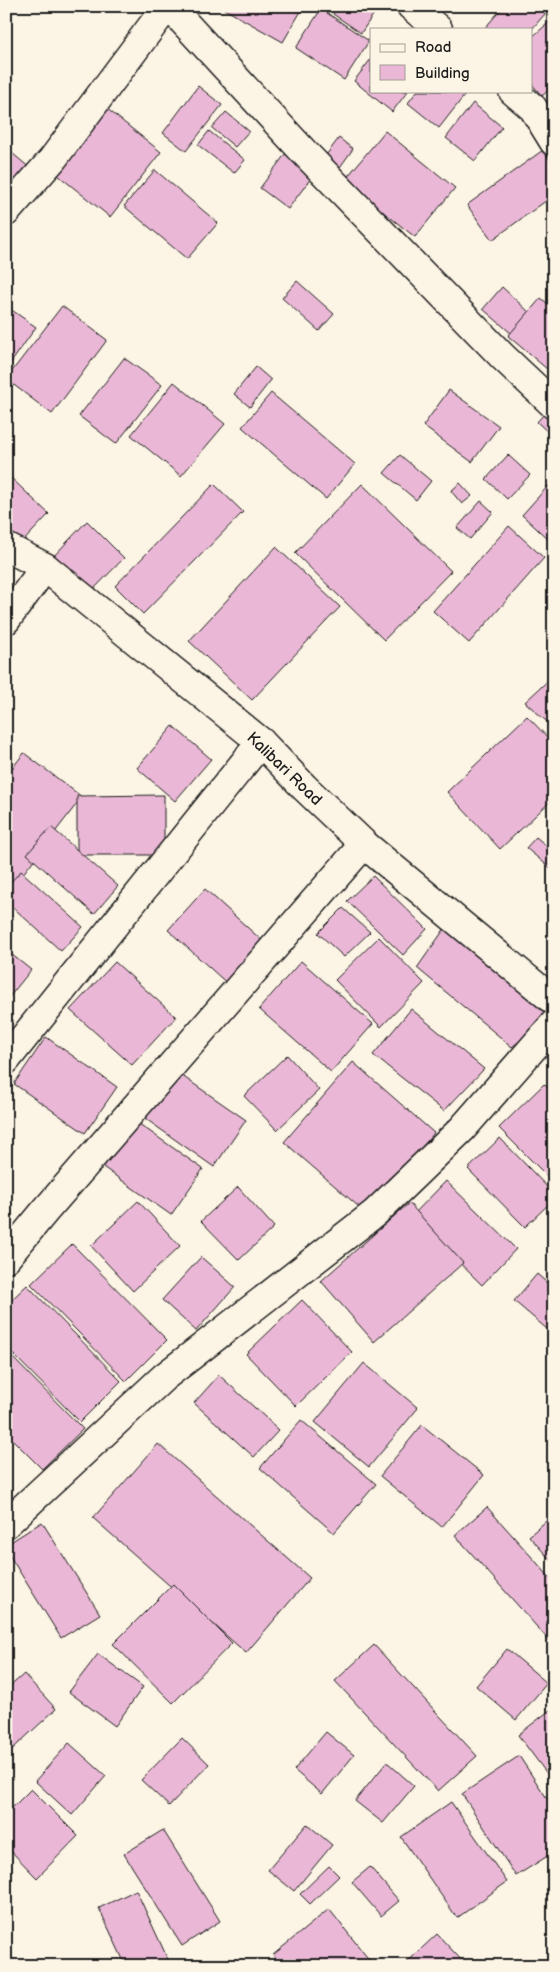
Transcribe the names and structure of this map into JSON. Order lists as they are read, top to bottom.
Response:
{
  "streets": {
    "street": ["Kalibari Road"]
  },
  "legend": ["Road", "Building"]
}
